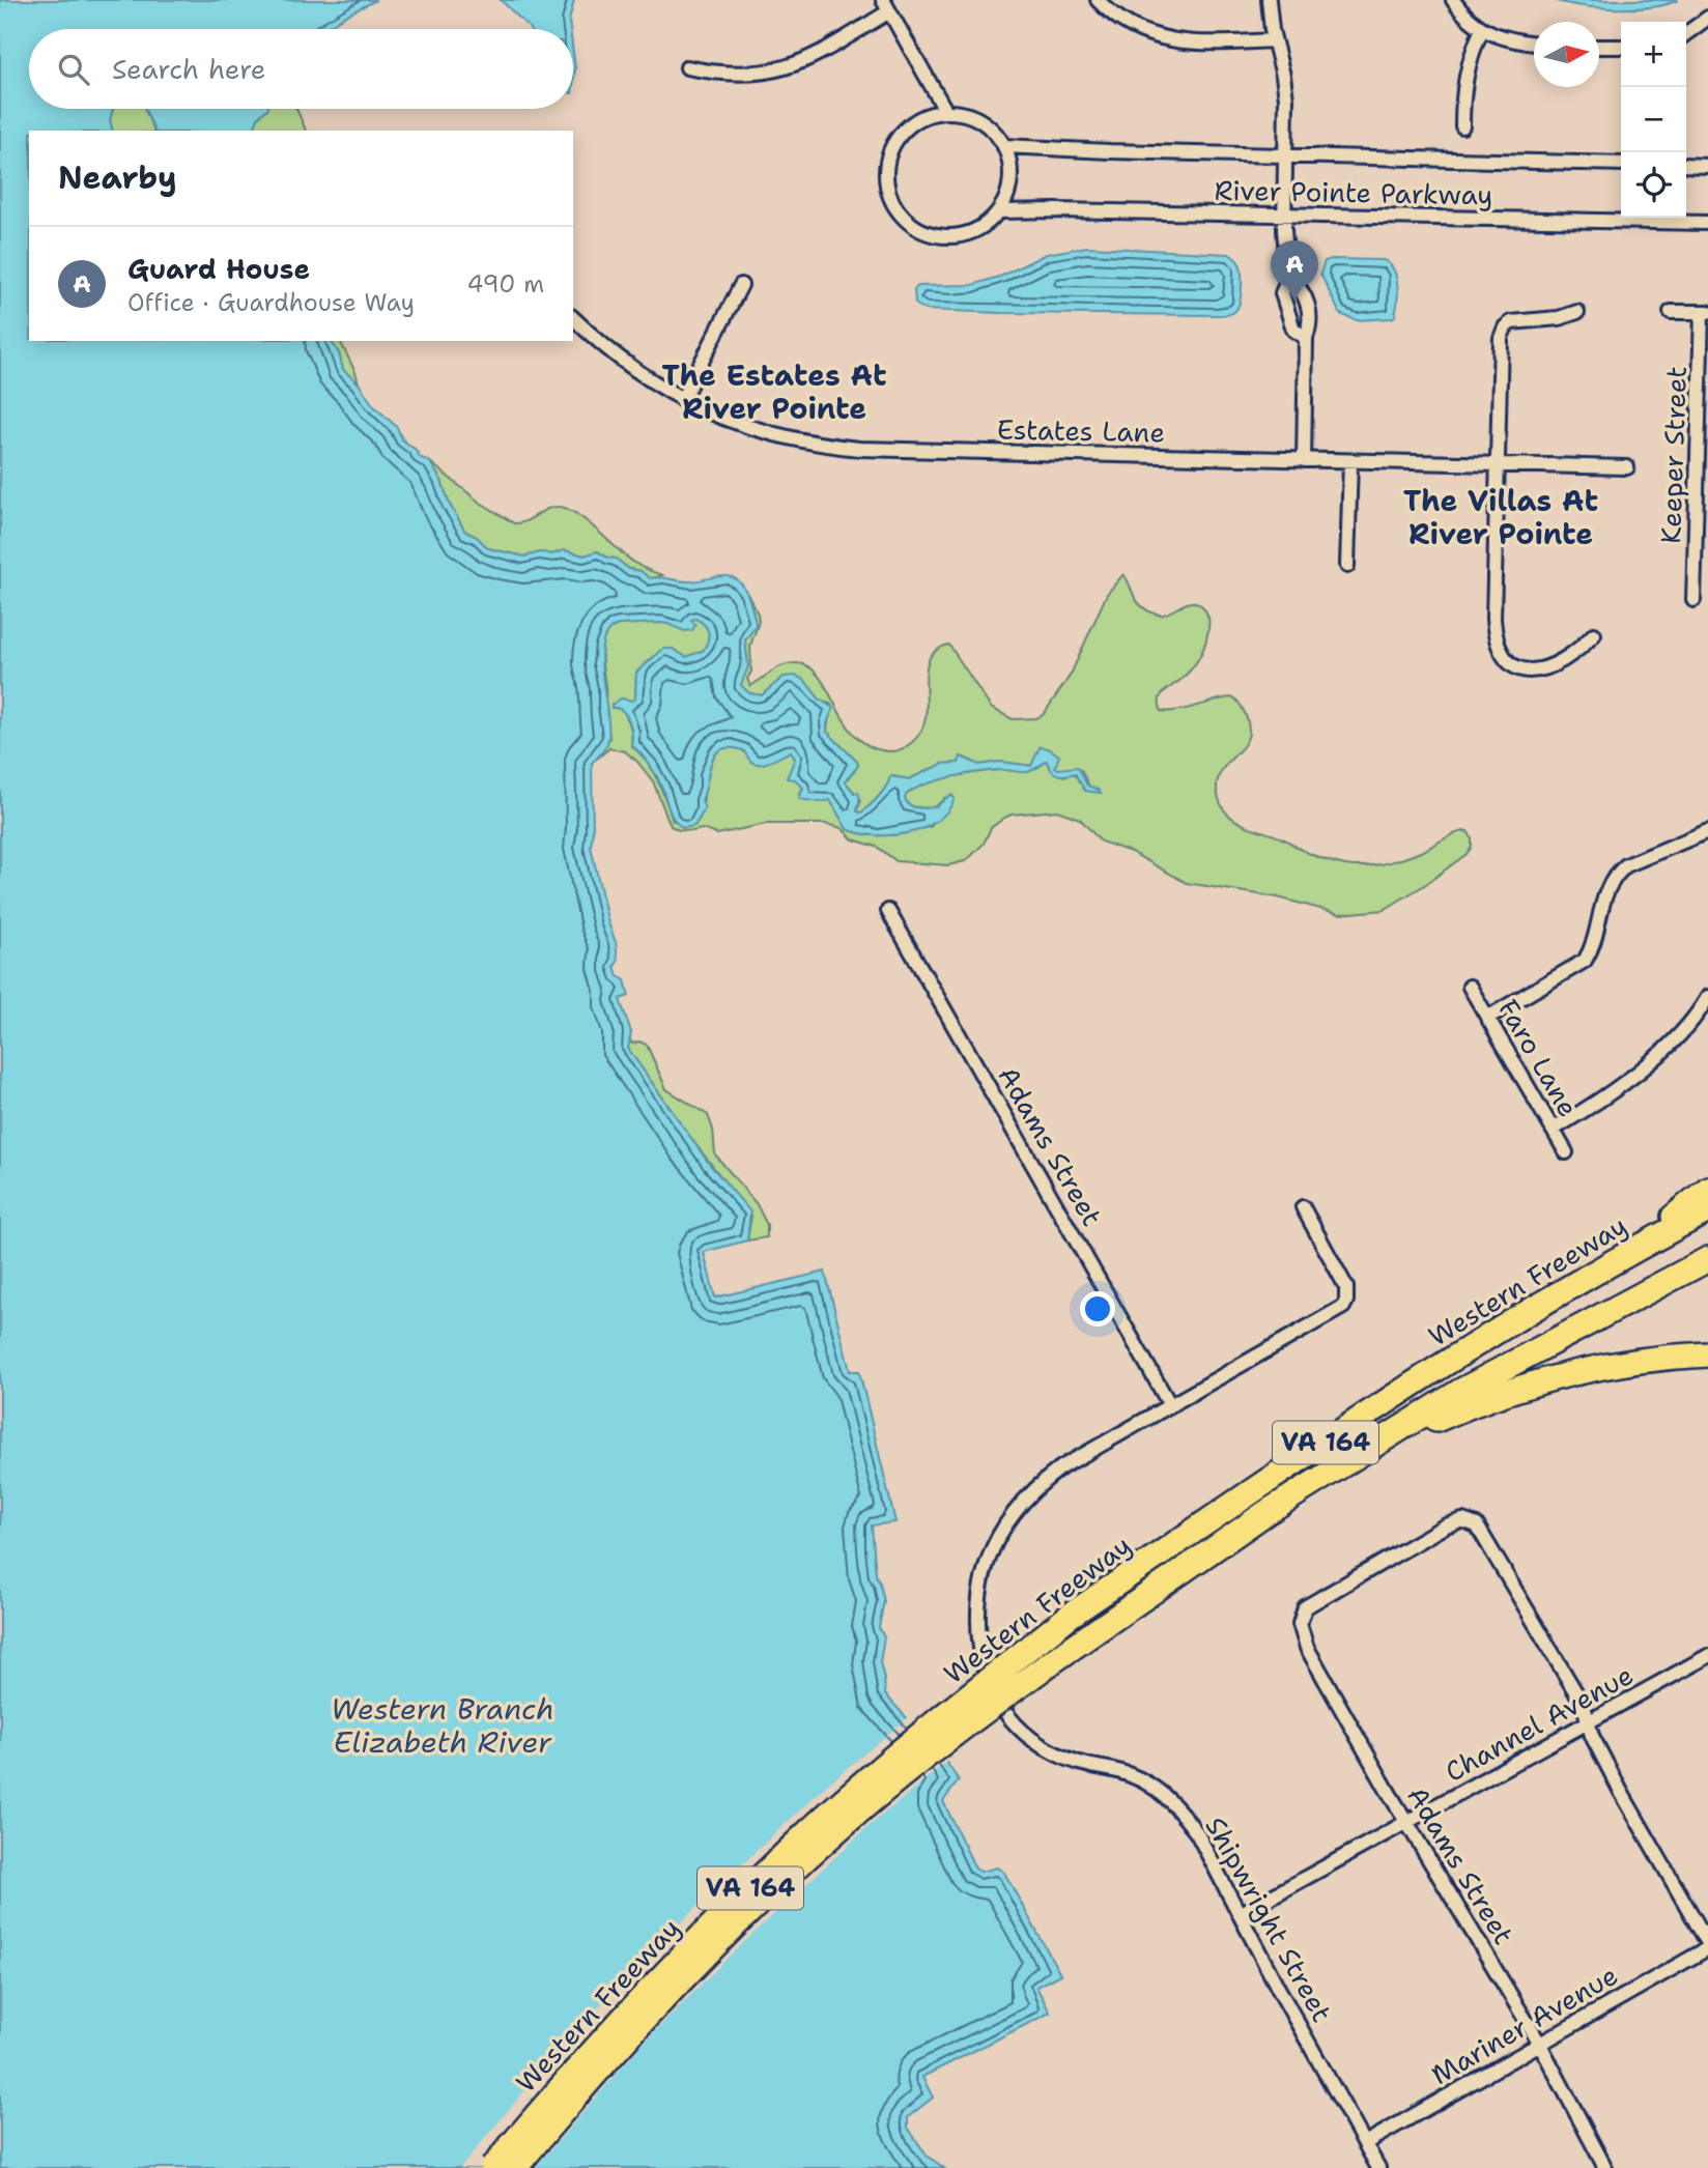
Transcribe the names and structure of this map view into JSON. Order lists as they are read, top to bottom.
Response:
{
  "streets": {
    "highway": ["Western Freeway", "VA 164"],
    "street": [
      "River Pointe Parkway",
      "Estates Lane",
      "Keeper Street",
      "Faro Lane",
      "Adams Street",
      "Channel Avenue",
      "Shipwright Street",
      "Mariner Avenue"
    ]
  },
  "crossings": [
    ["Adams Street", "Channel Avenue"],
    ["Adams Street", "Shipwright Street"],
    ["Adams Street", "Mariner Avenue"],
    ["Channel Avenue", "Shipwright Street"],
    ["Shipwright Street", "Mariner Avenue"]
  ],
  "districts": ["The Estates At River Pointe", "The Villas At River Pointe"],
  "water": ["Western Branch Elizabeth River"],
  "north": "right",
  "page": {
    "map_buttons": ["+", "−"],
    "search": "Search here",
    "heading": "Nearby",
    "list": [
      {
        "mark": "A",
        "name": "Guard House",
        "note": "Office · Guardhouse Way",
        "value": "490 m"
      }
    ],
    "pins": "A"
  }
}
